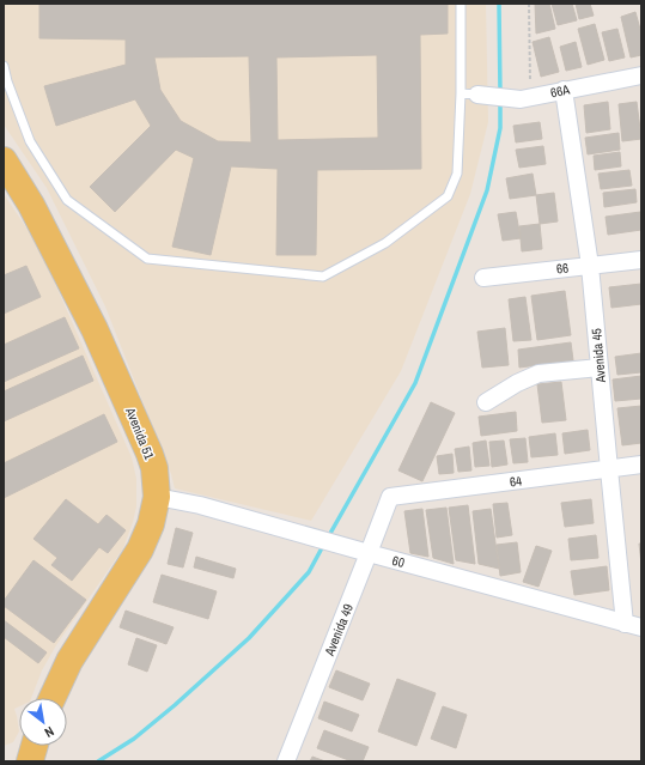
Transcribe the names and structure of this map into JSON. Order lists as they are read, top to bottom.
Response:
{
  "streets": {
    "main road": ["Avenida 51"],
    "street": [
      "66A",
      "66",
      "Avenida 45",
      "64",
      "60",
      "Avenida 49"
    ]
  },
  "crossings": [
    ["66A", "Avenida 45"],
    ["66", "Avenida 45"],
    ["Avenida 45", "64"],
    ["Avenida 45", "60"],
    ["Avenida 51", "60"],
    ["64", "Avenida 49"],
    ["60", "Avenida 49"]
  ],
  "north": "bottom right"
}
